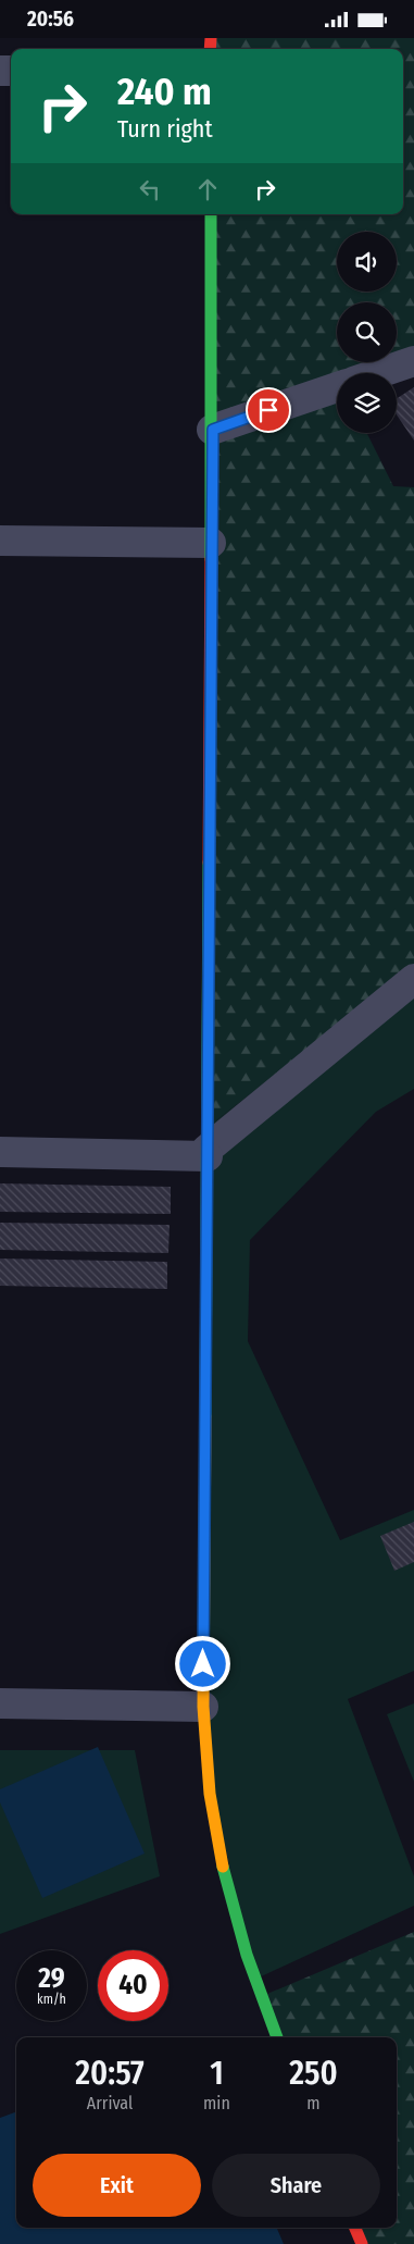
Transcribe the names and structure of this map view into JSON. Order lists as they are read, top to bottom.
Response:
{
  "page": {
    "status": "20:56",
    "turn": ["240 m", "Turn right"],
    "speed": "29 km/h",
    "limit": "40",
    "eta": [
      "20:57",
      "Arrival",
      "1",
      "min",
      "250",
      "m"
    ],
    "buttons": ["Exit", "Share"]
  }
}
